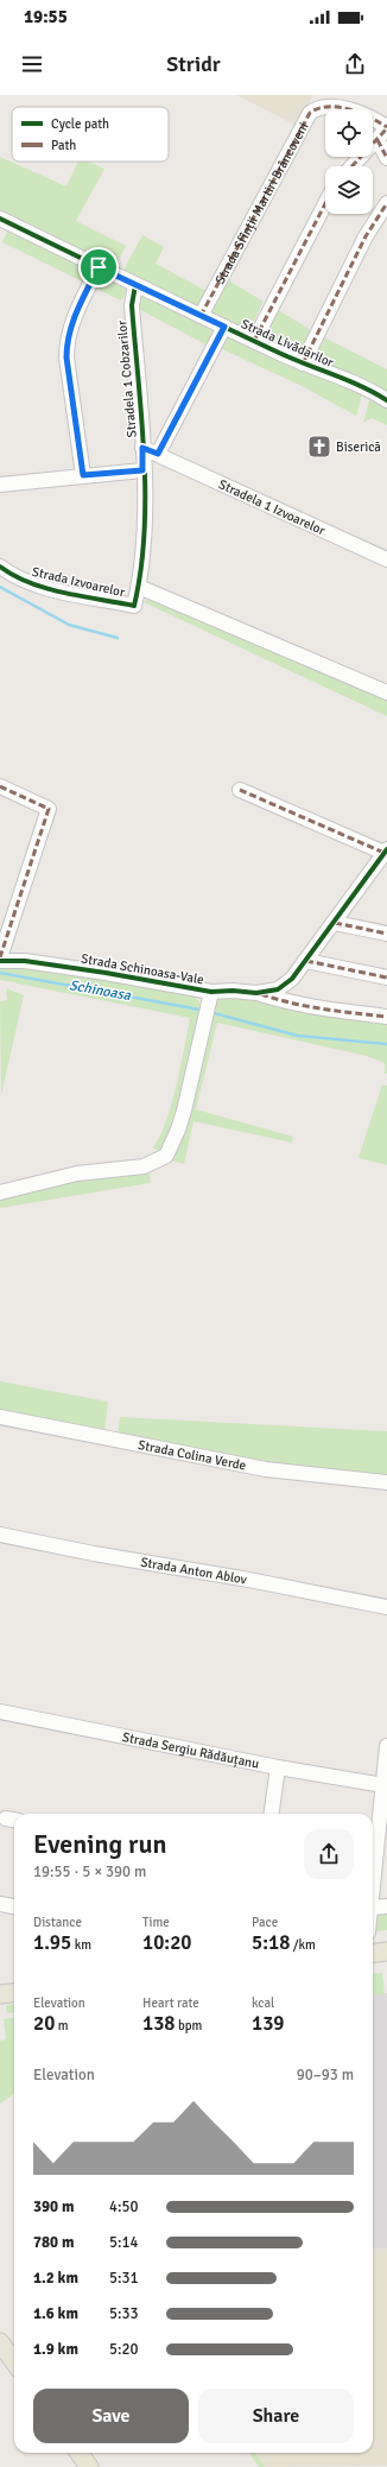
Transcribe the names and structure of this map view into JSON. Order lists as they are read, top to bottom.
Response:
{
  "streets": {
    "street": [
      "Strada Sfînții Martiri Brâncoveni",
      "Strada Livădarilor",
      "Stradela 1 Cobzarilor",
      "Stradela 1 Izvoarelor",
      "Strada Izvoarelor",
      "Strada Schinoasa-Vale",
      "Strada Colina Verde",
      "Strada Anton Ablov",
      "Strada Sergiu Rădăuțanu"
    ]
  },
  "crossings": [
    ["Strada Sfînții Martiri Brâncoveni", "Strada Livădarilor"],
    ["Strada Livădarilor", "Stradela 1 Cobzarilor"],
    ["Stradela 1 Cobzarilor", "Stradela 1 Izvoarelor"],
    ["Stradela 1 Cobzarilor", "Strada Izvoarelor"]
  ],
  "water": ["Schinoasa"],
  "places": {
    "church": ["Biserică"]
  },
  "legend": ["Cycle path", "Path"],
  "page": {
    "status": "19:55",
    "header": "Stridr",
    "heading": ["Evening run", "19:55 · 5 × 390 m"],
    "stats": [
      ["Distance", "1.95 km"],
      ["Time", "10:20"],
      ["Pace", "5:18 /km"],
      ["Elevation", "20 m"],
      ["Heart rate", "138 bpm"],
      ["kcal", "139"]
    ],
    "chart": ["Elevation", "90–93 m"],
    "list": [
      {
        "name": "390 m",
        "note": "4:50"
      },
      {
        "name": "780 m",
        "note": "5:14"
      },
      {
        "name": "1.2 km",
        "note": "5:31"
      },
      {
        "name": "1.6 km",
        "note": "5:33"
      },
      {
        "name": "1.9 km",
        "note": "5:20"
      }
    ],
    "buttons": ["Save", "Share"]
  }
}
